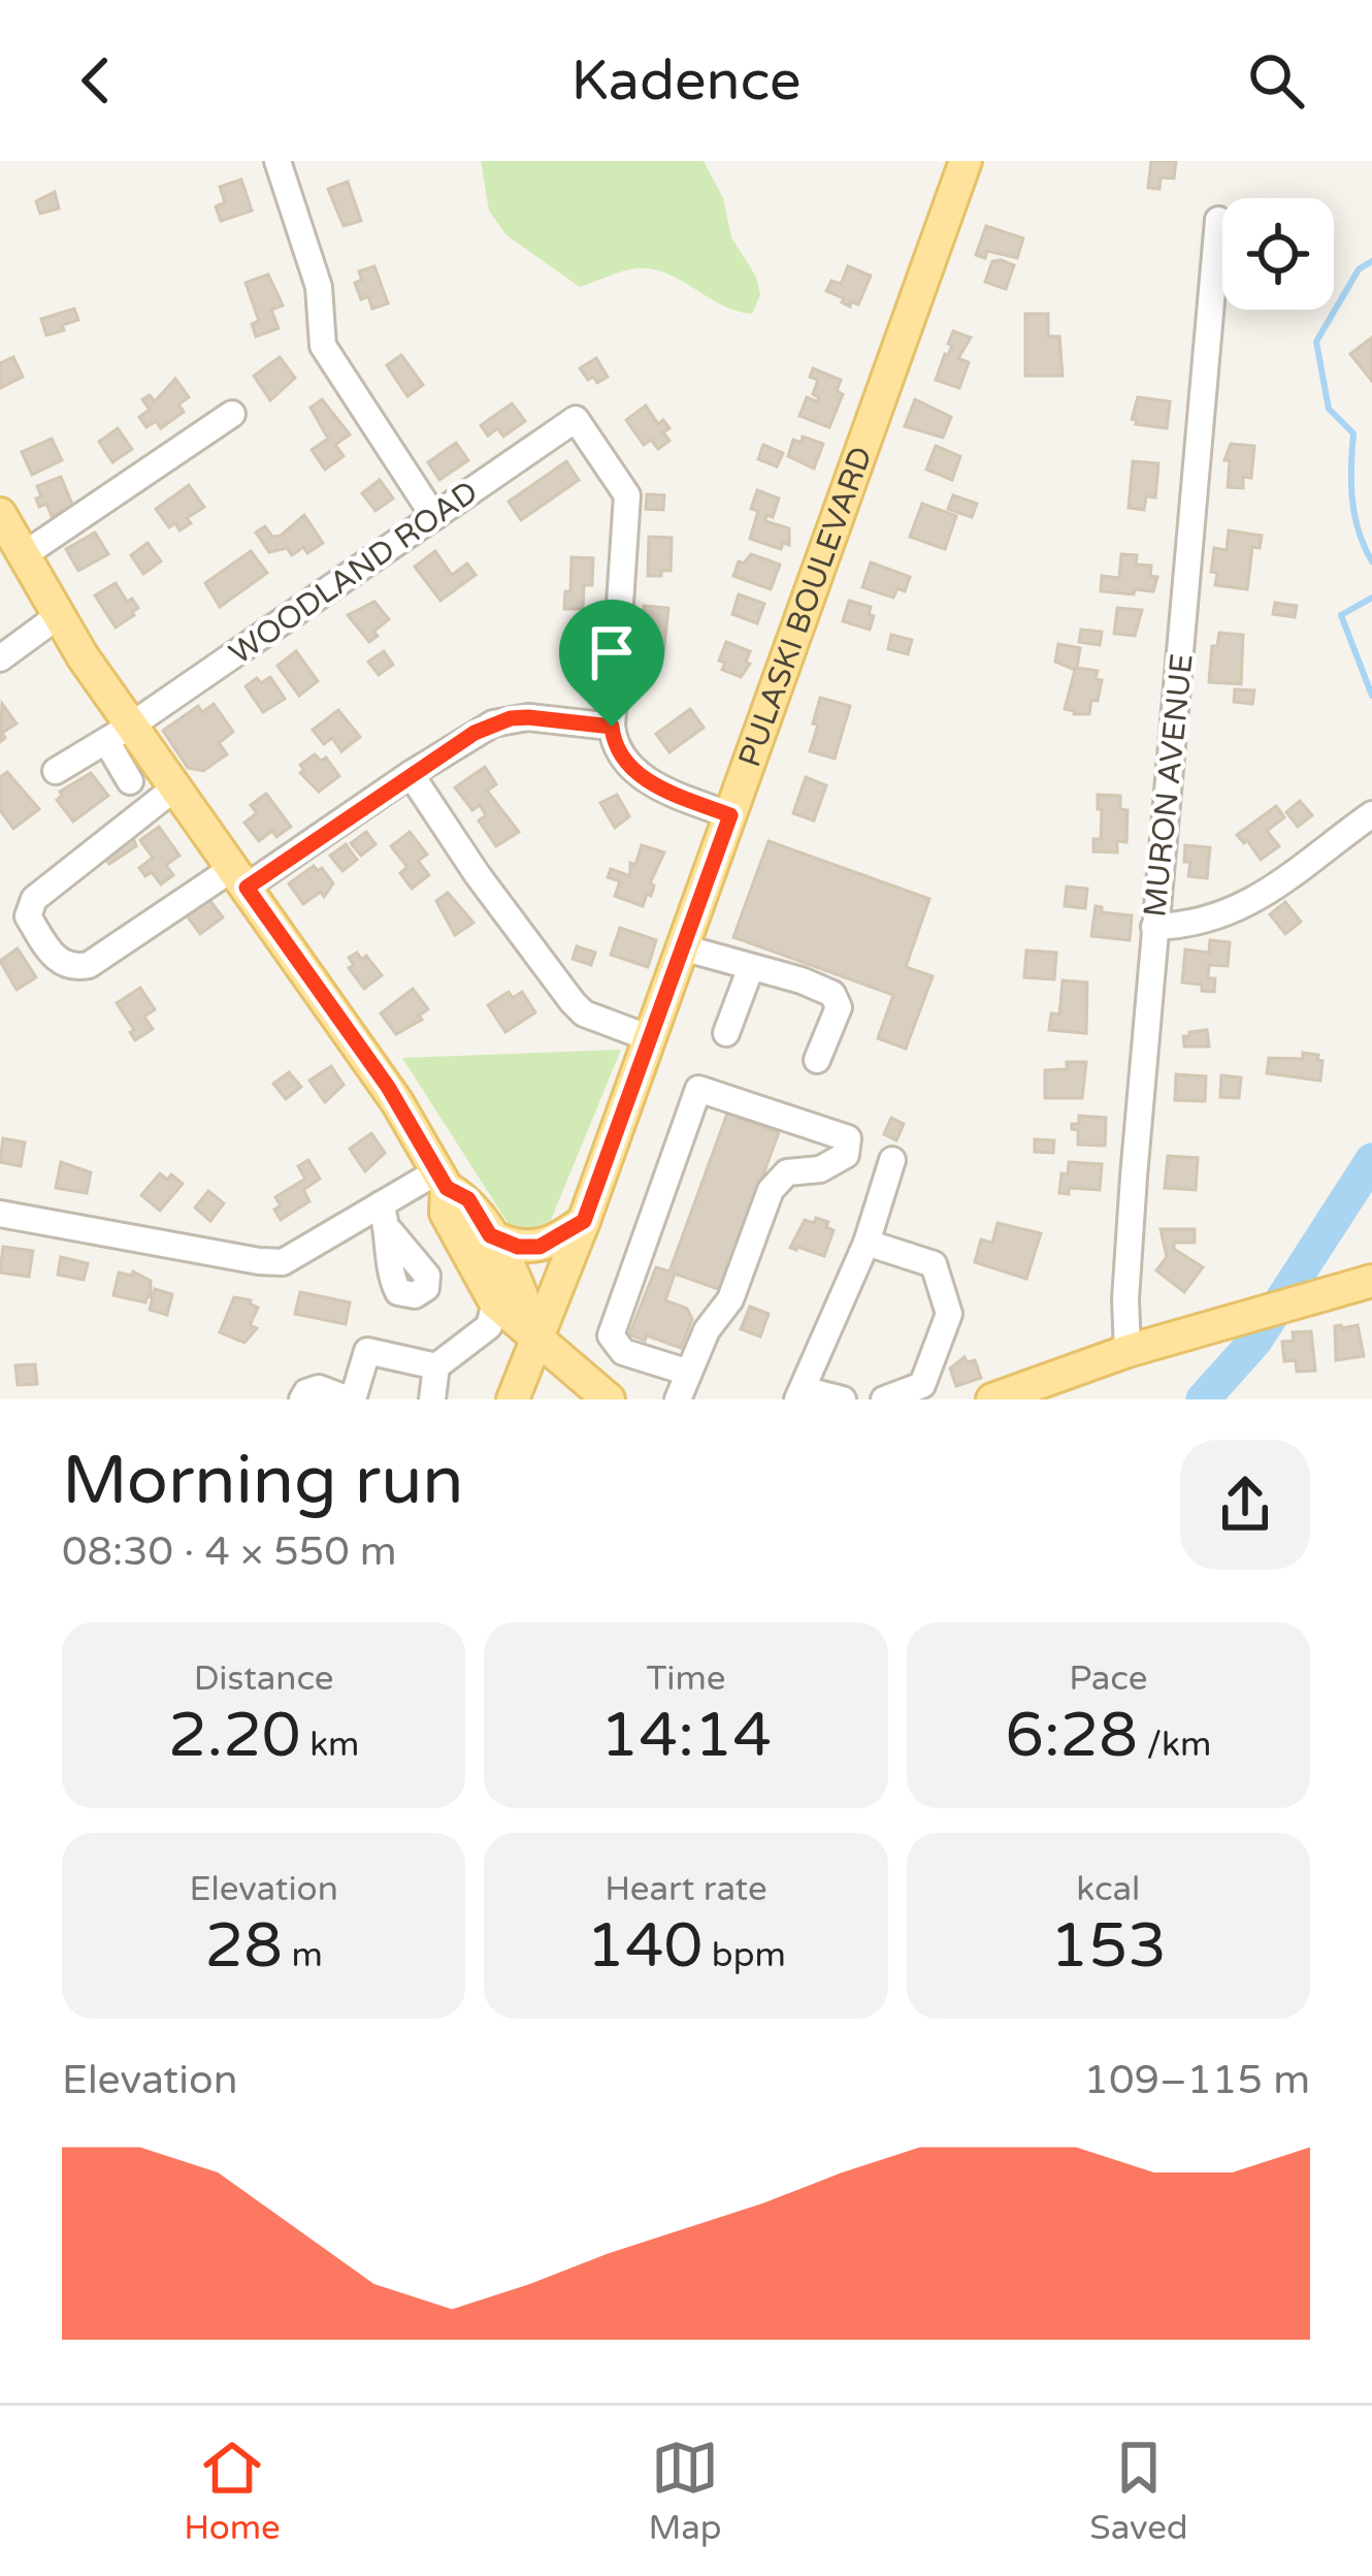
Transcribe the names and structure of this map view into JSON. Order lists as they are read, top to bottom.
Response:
{
  "streets": {
    "main road": ["PULASKI BOULEVARD"],
    "street": ["WOODLAND ROAD", "MURON AVENUE"]
  },
  "page": {
    "header": "Kadence",
    "heading": ["Morning run", "08:30 · 4 × 550 m"],
    "stats": [
      ["Distance", "2.20 km"],
      ["Time", "14:14"],
      ["Pace", "6:28 /km"],
      ["Elevation", "28 m"],
      ["Heart rate", "140 bpm"],
      ["kcal", "153"]
    ],
    "chart": ["Elevation", "109–115 m"],
    "tabs": ["Home", "Map", "Saved"]
  }
}
